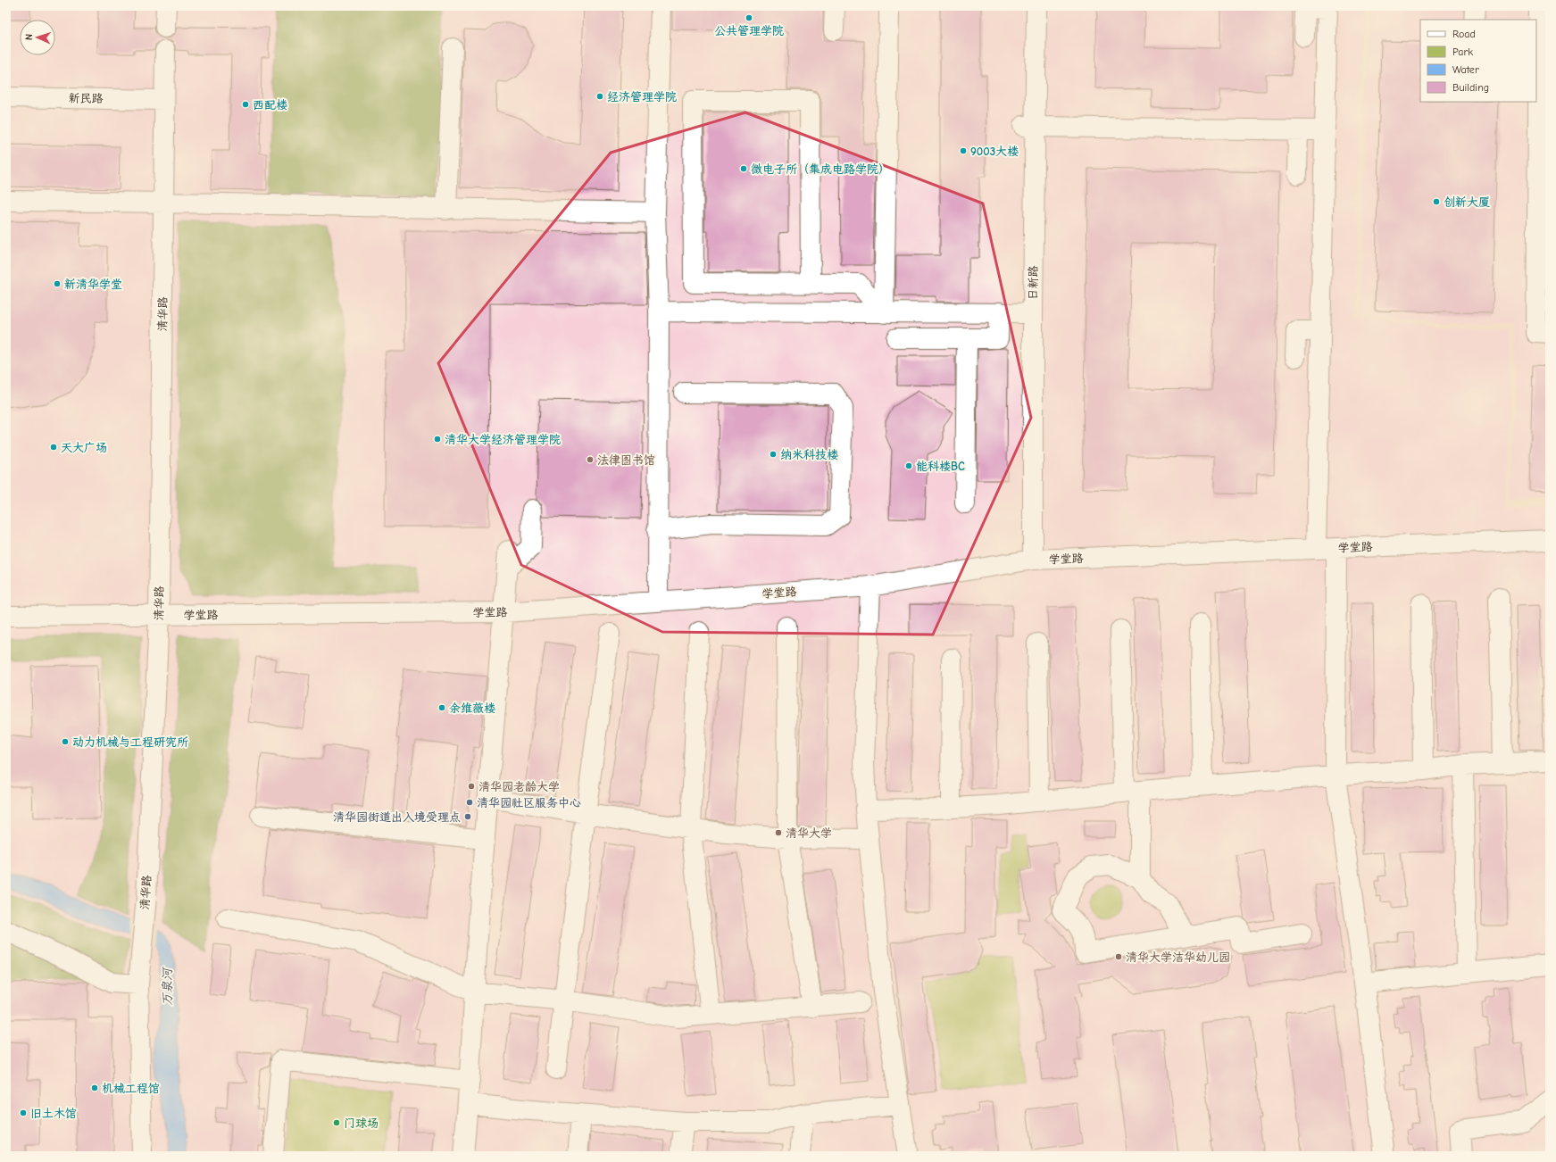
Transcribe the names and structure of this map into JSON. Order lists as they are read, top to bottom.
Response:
{
  "streets": {
    "street": [
      "新民路",
      "日新路",
      "清华路",
      "学堂路"
    ]
  },
  "crossings": [
    ["新民路", "清华路"],
    ["日新路", "学堂路"],
    ["清华路", "学堂路"]
  ],
  "water": ["万泉河"],
  "places": [
    "公共管理学院",
    "经济管理学院",
    "西配楼",
    "9003大楼",
    "微电子所（集成电路学院）",
    "创新大厦",
    "新清华学堂",
    "清华大学经济管理学院",
    "天大广场",
    "纳米科技楼",
    "法律图书馆",
    "能科楼BC",
    "余维薇楼",
    "动力机械与工程研究所",
    "清华园老龄大学",
    "清华园社区服务中心",
    "清华园街道出入境受理点",
    "清华大学",
    "清华大学洁华幼儿园",
    "机械工程馆",
    "旧土木馆",
    "门球场"
  ],
  "legend": [
    "Road",
    "Park",
    "Water",
    "Building"
  ],
  "north": "left"
}
